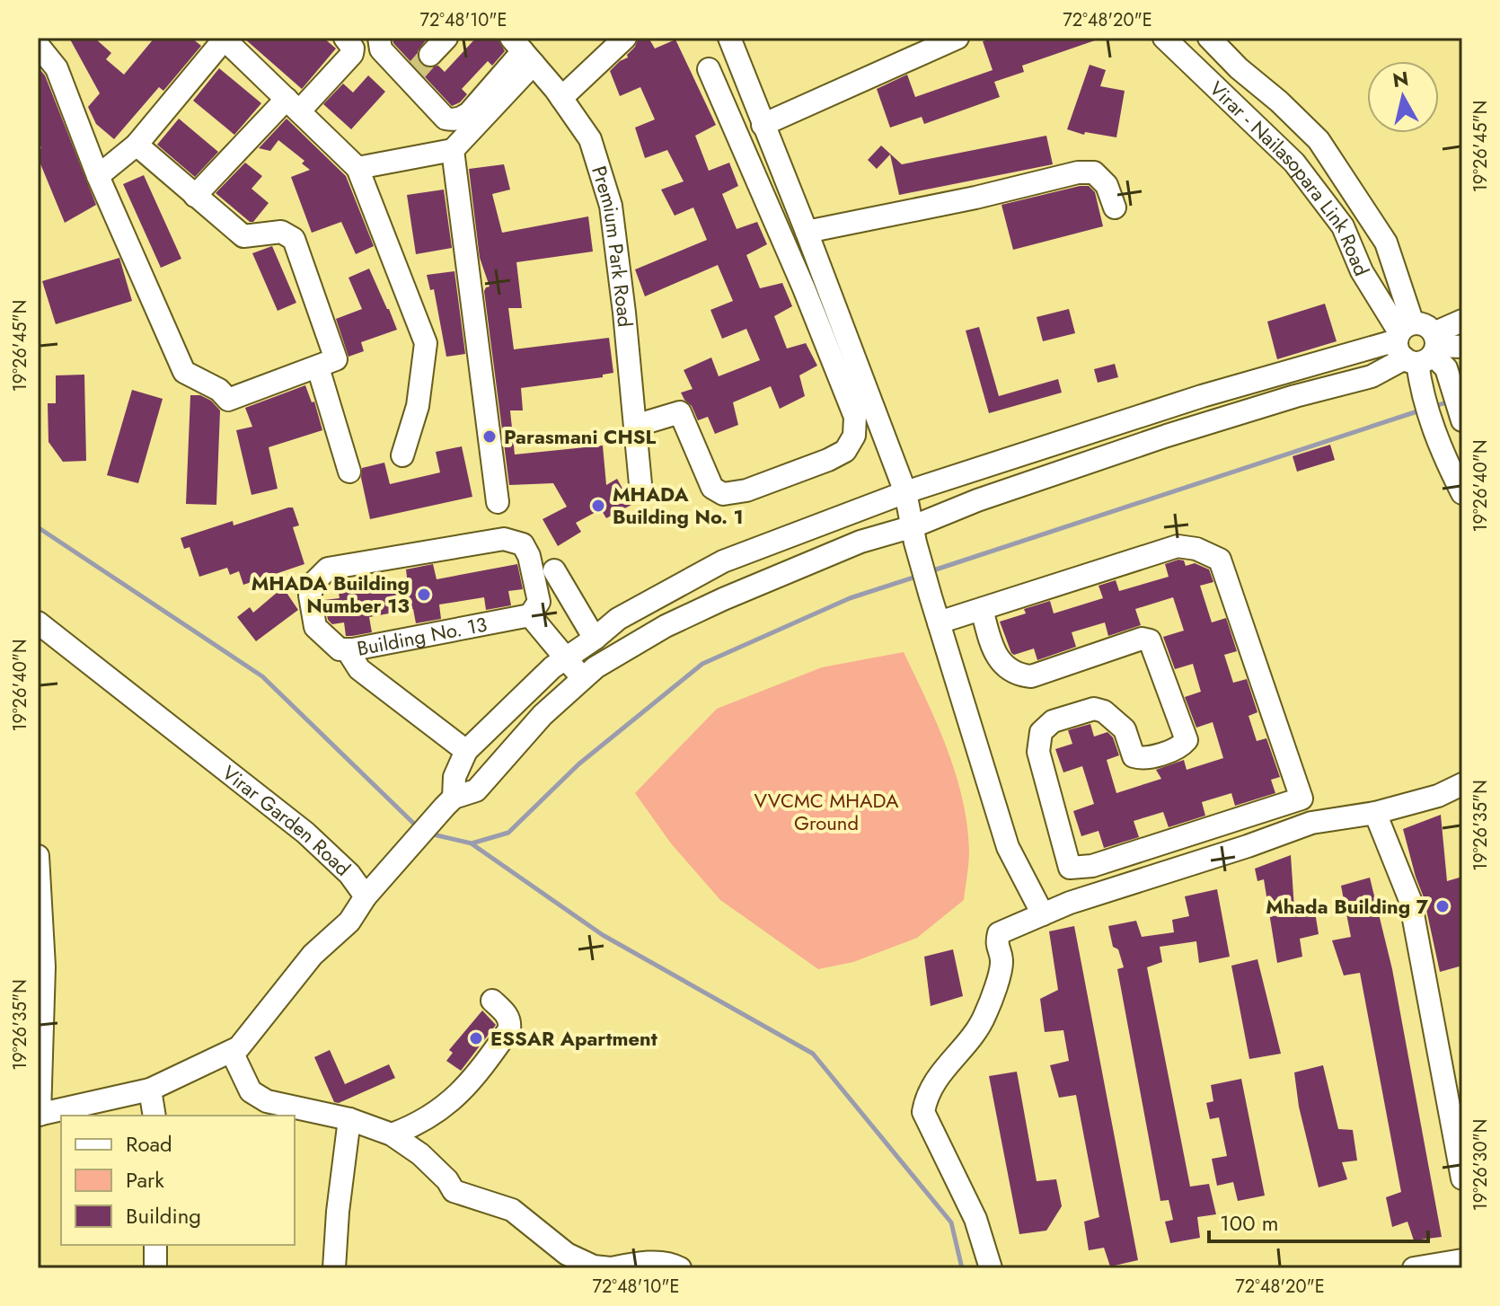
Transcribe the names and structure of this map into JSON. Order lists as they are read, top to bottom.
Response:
{
  "streets": {
    "street": [
      "Virar - Nailasopara Link Road",
      "Premium Park Road",
      "Building No. 13",
      "Virar Garden Road"
    ]
  },
  "parks": ["VVCMC MHADA Ground"],
  "places": [
    "Parasmani CHSL",
    "MHADA Building No. 1",
    "MHADA Building Number 13",
    "Mhada Building 7",
    "ESSAR Apartment"
  ],
  "legend": ["Road", "Park", "Building"],
  "scale_bar": "100 m",
  "north": "top",
  "coordinates": [
    "72°48'10\"E",
    "72°48'20\"E",
    "19°26'45\"N",
    "19°26'40\"N",
    "19°26'35\"N",
    "19°26'30\"N"
  ]
}
